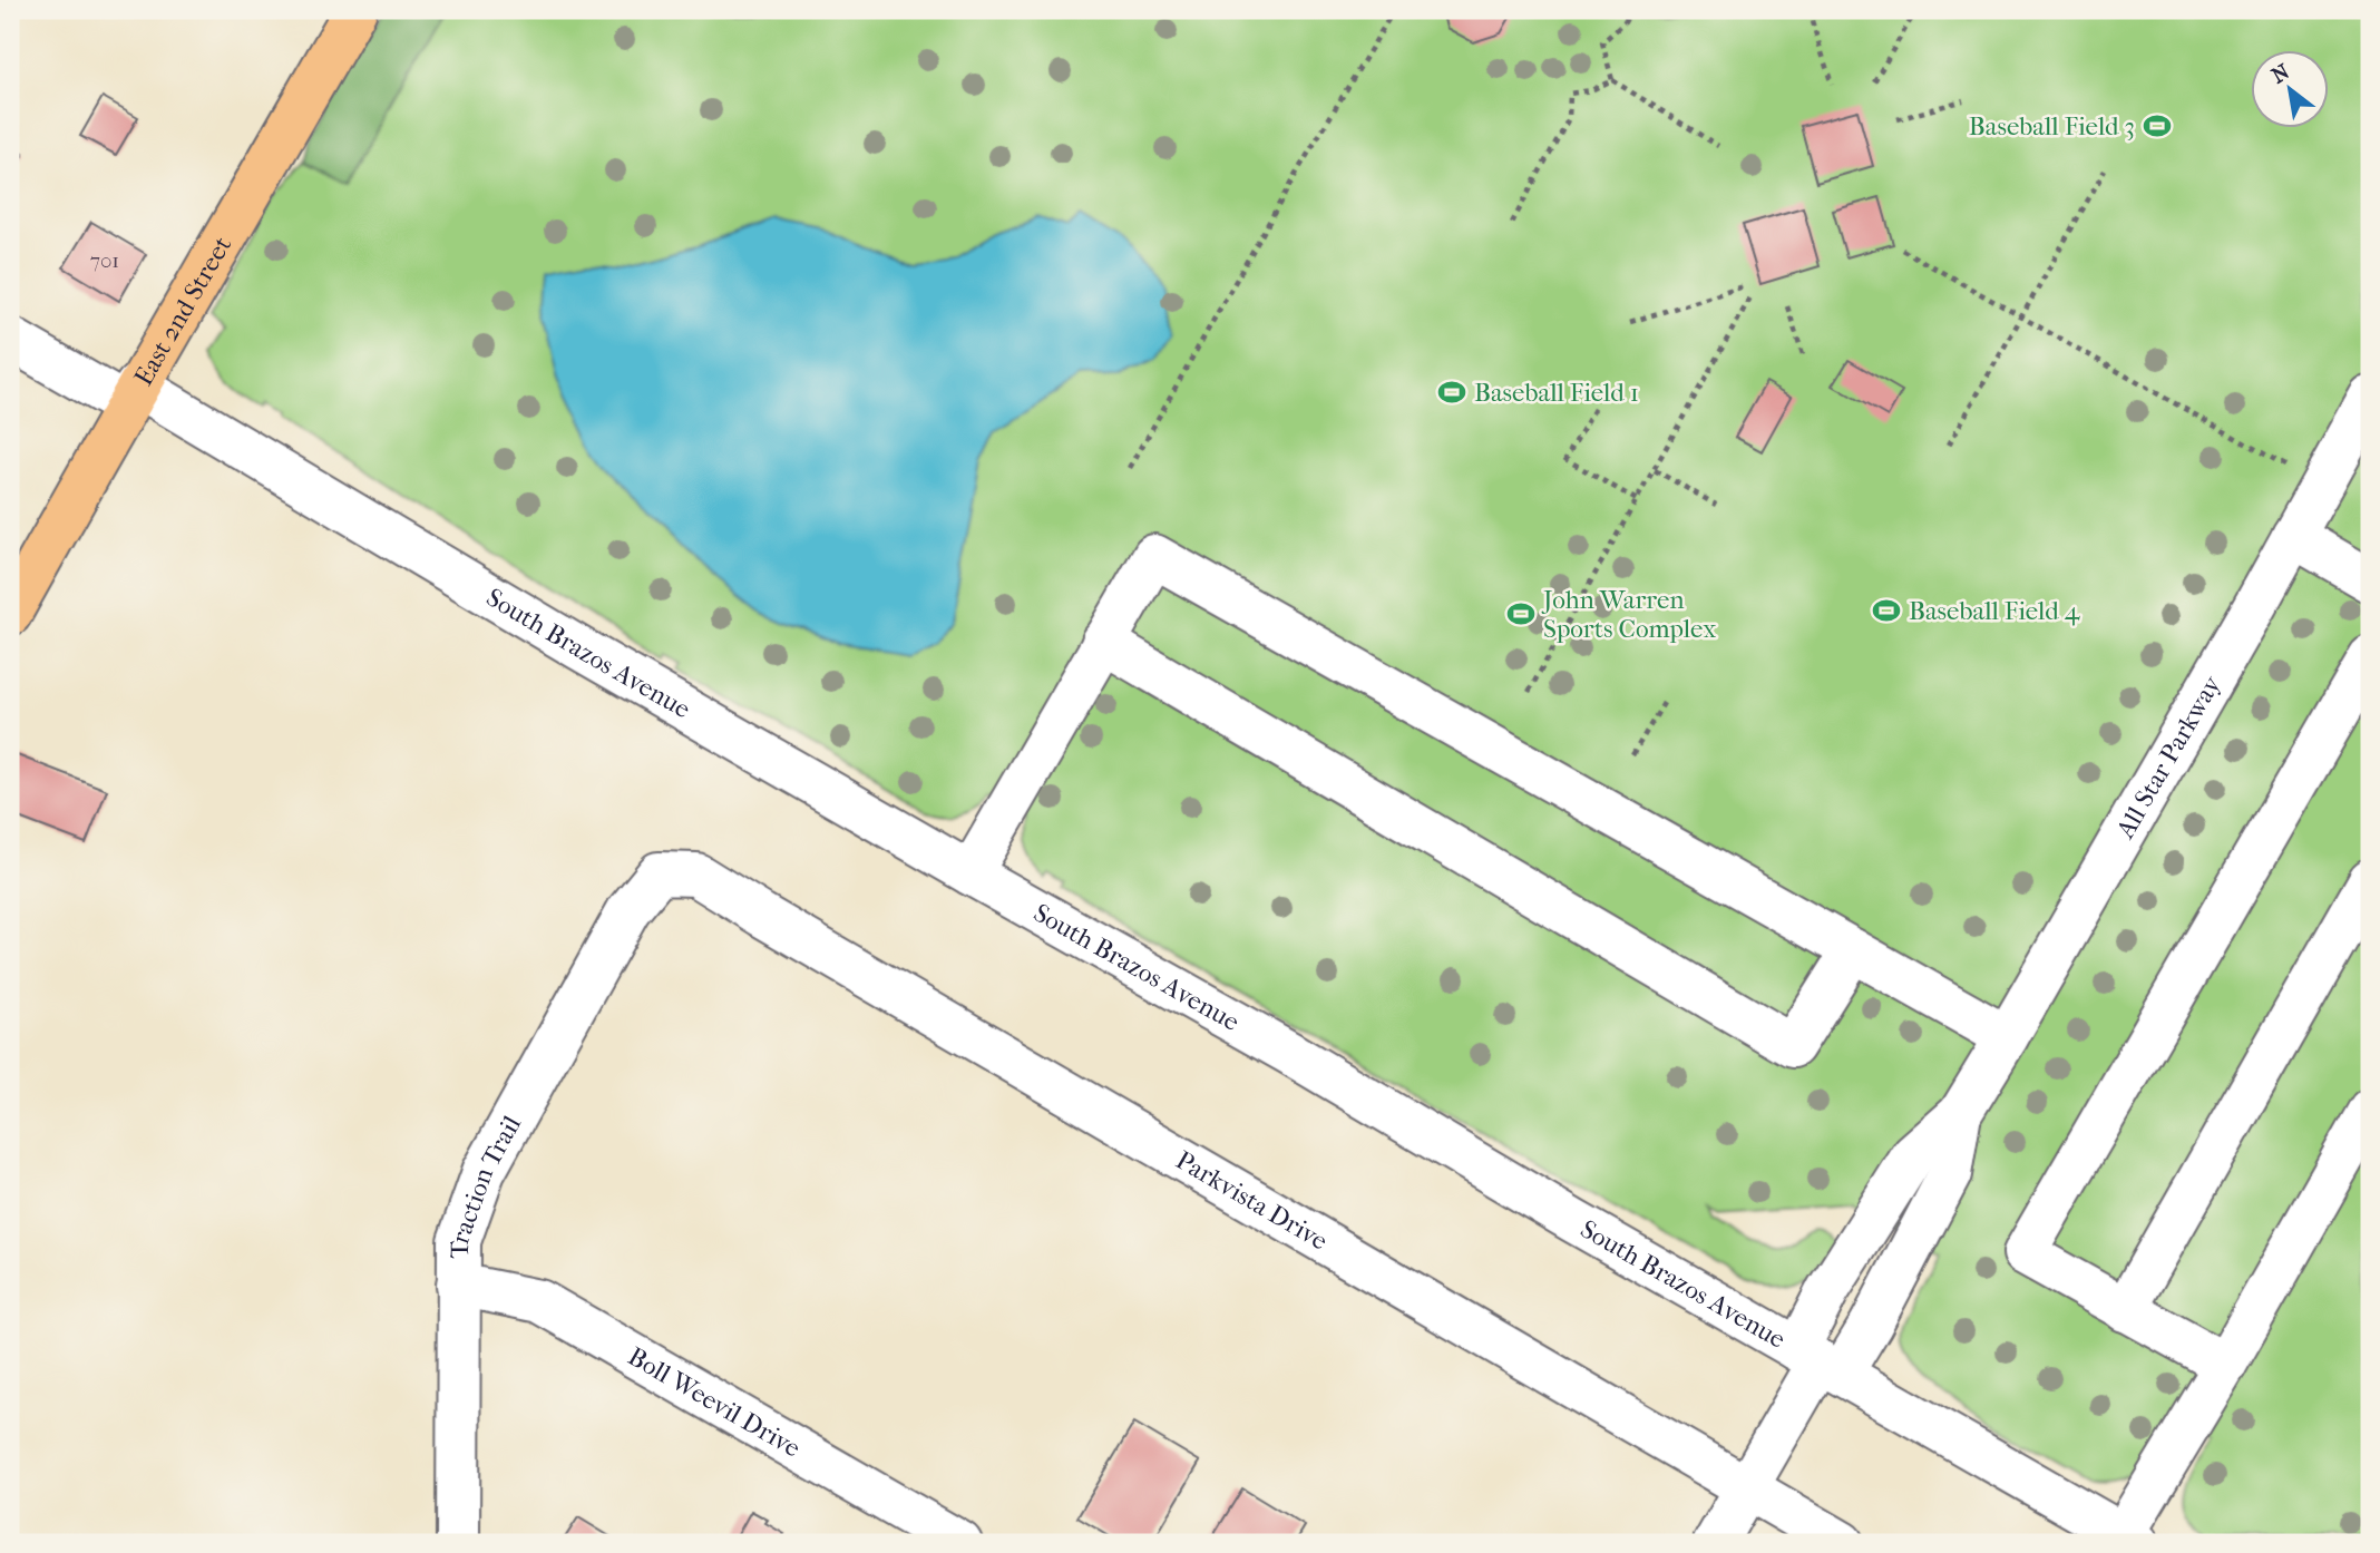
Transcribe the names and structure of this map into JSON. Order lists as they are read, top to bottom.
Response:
{
  "streets": {
    "main road": ["East 2nd Street"],
    "street": [
      "South Brazos Avenue",
      "All Star Parkway",
      "Traction Trail",
      "Parkvista Drive",
      "Boll Weevil Drive"
    ]
  },
  "crossings": [
    ["East 2nd Street", "South Brazos Avenue"],
    ["South Brazos Avenue", "All Star Parkway"],
    ["All Star Parkway", "Parkvista Drive"],
    ["Traction Trail", "Parkvista Drive"],
    ["Traction Trail", "Boll Weevil Drive"]
  ],
  "places": {
    "sports": [
      "Baseball Field 3",
      "Baseball Field 1",
      "Baseball Field 4",
      "John Warren Sports Complex"
    ]
  },
  "house_numbers": ["701"],
  "north": "top left"
}
